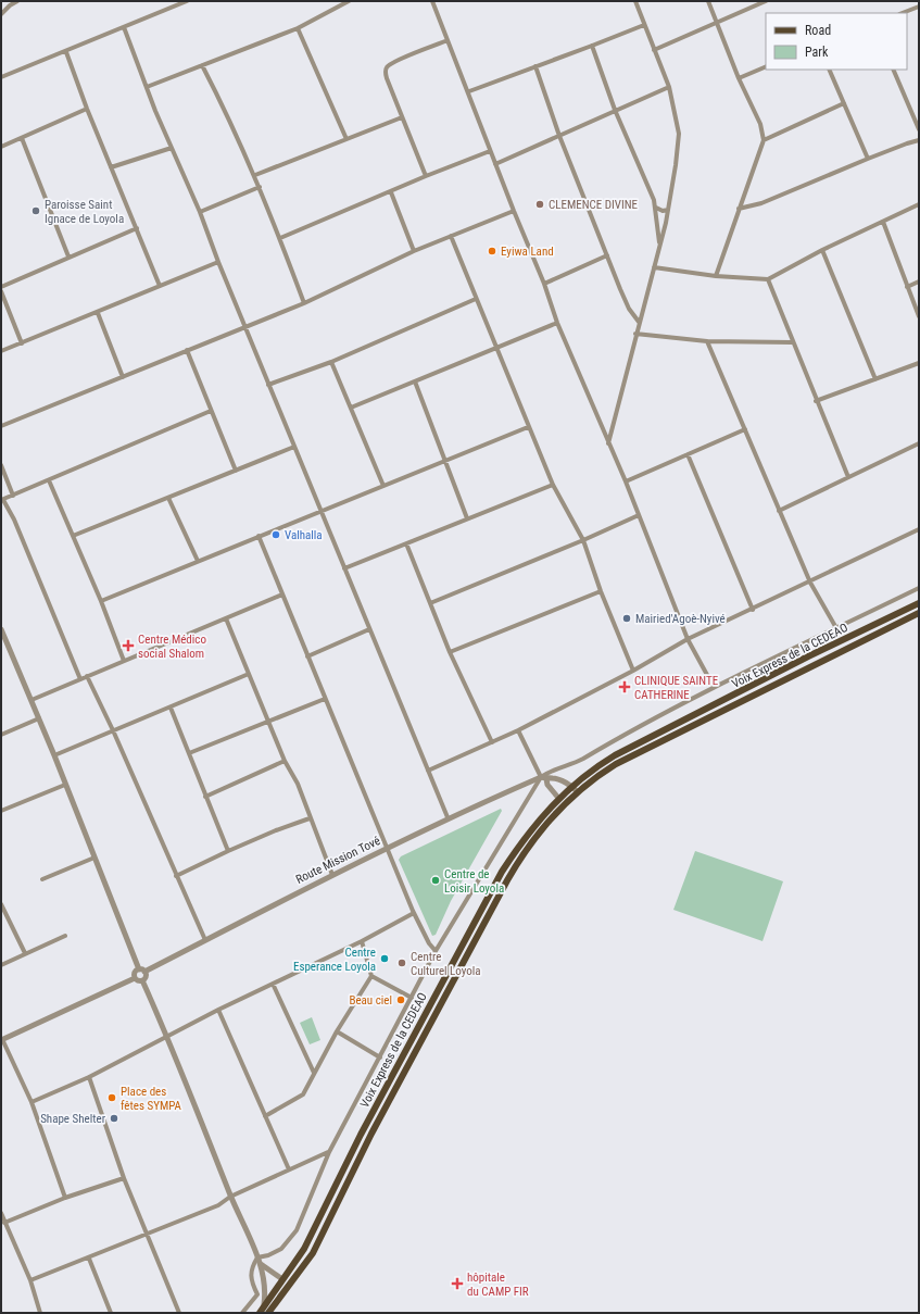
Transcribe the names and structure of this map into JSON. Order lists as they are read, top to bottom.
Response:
{
  "streets": {
    "main road": ["Voix Express de la CEDEAO"],
    "street": ["Route Mission Tové"]
  },
  "places": {
    "other": [
      "CLEMENCE DIVINE",
      "Paroisse Saint Ignace de Loyola",
      "Eyiwa Land",
      "Valhalla",
      "Mairied'Agoè-Nyivé",
      "Centre de Loisir Loyola",
      "Centre Esperance Loyola",
      "Centre Culturel Loyola",
      "Beau ciel",
      "Place des fêtes SYMPA",
      "Shape Shelter"
    ],
    "health": ["Centre Médico social Shalom", "CLINIQUE SAINTE CATHERINE", "hôpitale du CAMP FIR"]
  },
  "legend": ["Road", "Park"]
}
